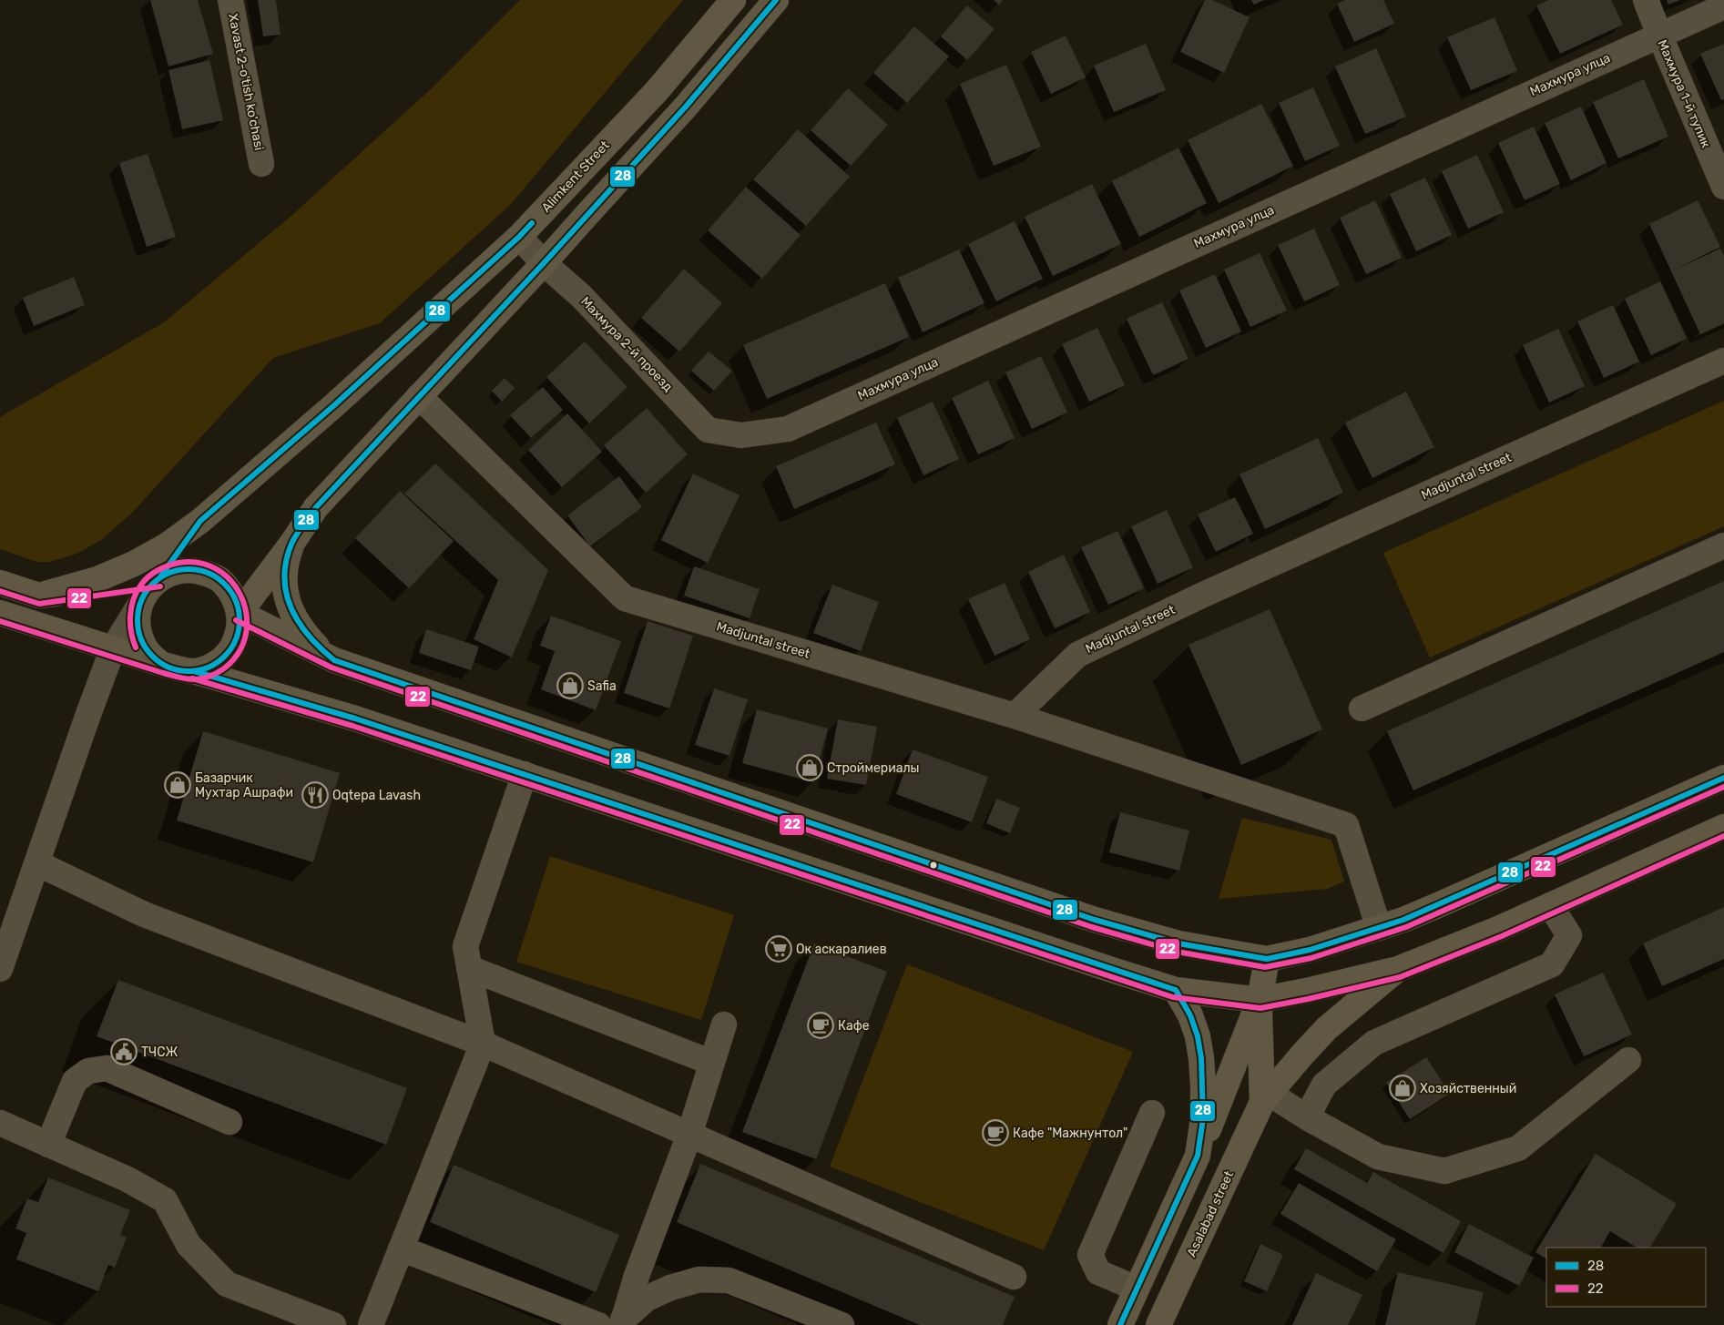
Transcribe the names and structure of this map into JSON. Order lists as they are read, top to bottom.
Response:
{
  "streets": {
    "main road": ["Alimkent Street", "Asalabad street"],
    "street": [
      "Махмура улца",
      "Xavast 2-o'tish ko'chasi",
      "Махмура 1-й тупик",
      "Махмура 2-й проезд",
      "Madjuntal street"
    ]
  },
  "crossings": [
    ["Махмура улца", "Махмура 1-й тупик"],
    ["Махмура улца", "Махмура 2-й проезд"],
    ["Alimkent Street", "Махмура 2-й проезд"]
  ],
  "places": {
    "shop": [
      "Safia",
      "Строймериалы",
      "Базарчик Мухтар Ашрафи",
      "Хозяйственный"
    ],
    "restaurant": ["Oqtepa Lavash"],
    "supermarket": ["Ок аскаралиев"],
    "cafe": ["Кафе", "Кафе \"Мажнунтол\""],
    "public building": ["ТЧСЖ"]
  },
  "lines": ["transit line 28", "transit line 22"],
  "legend": ["28", "22"]
}
